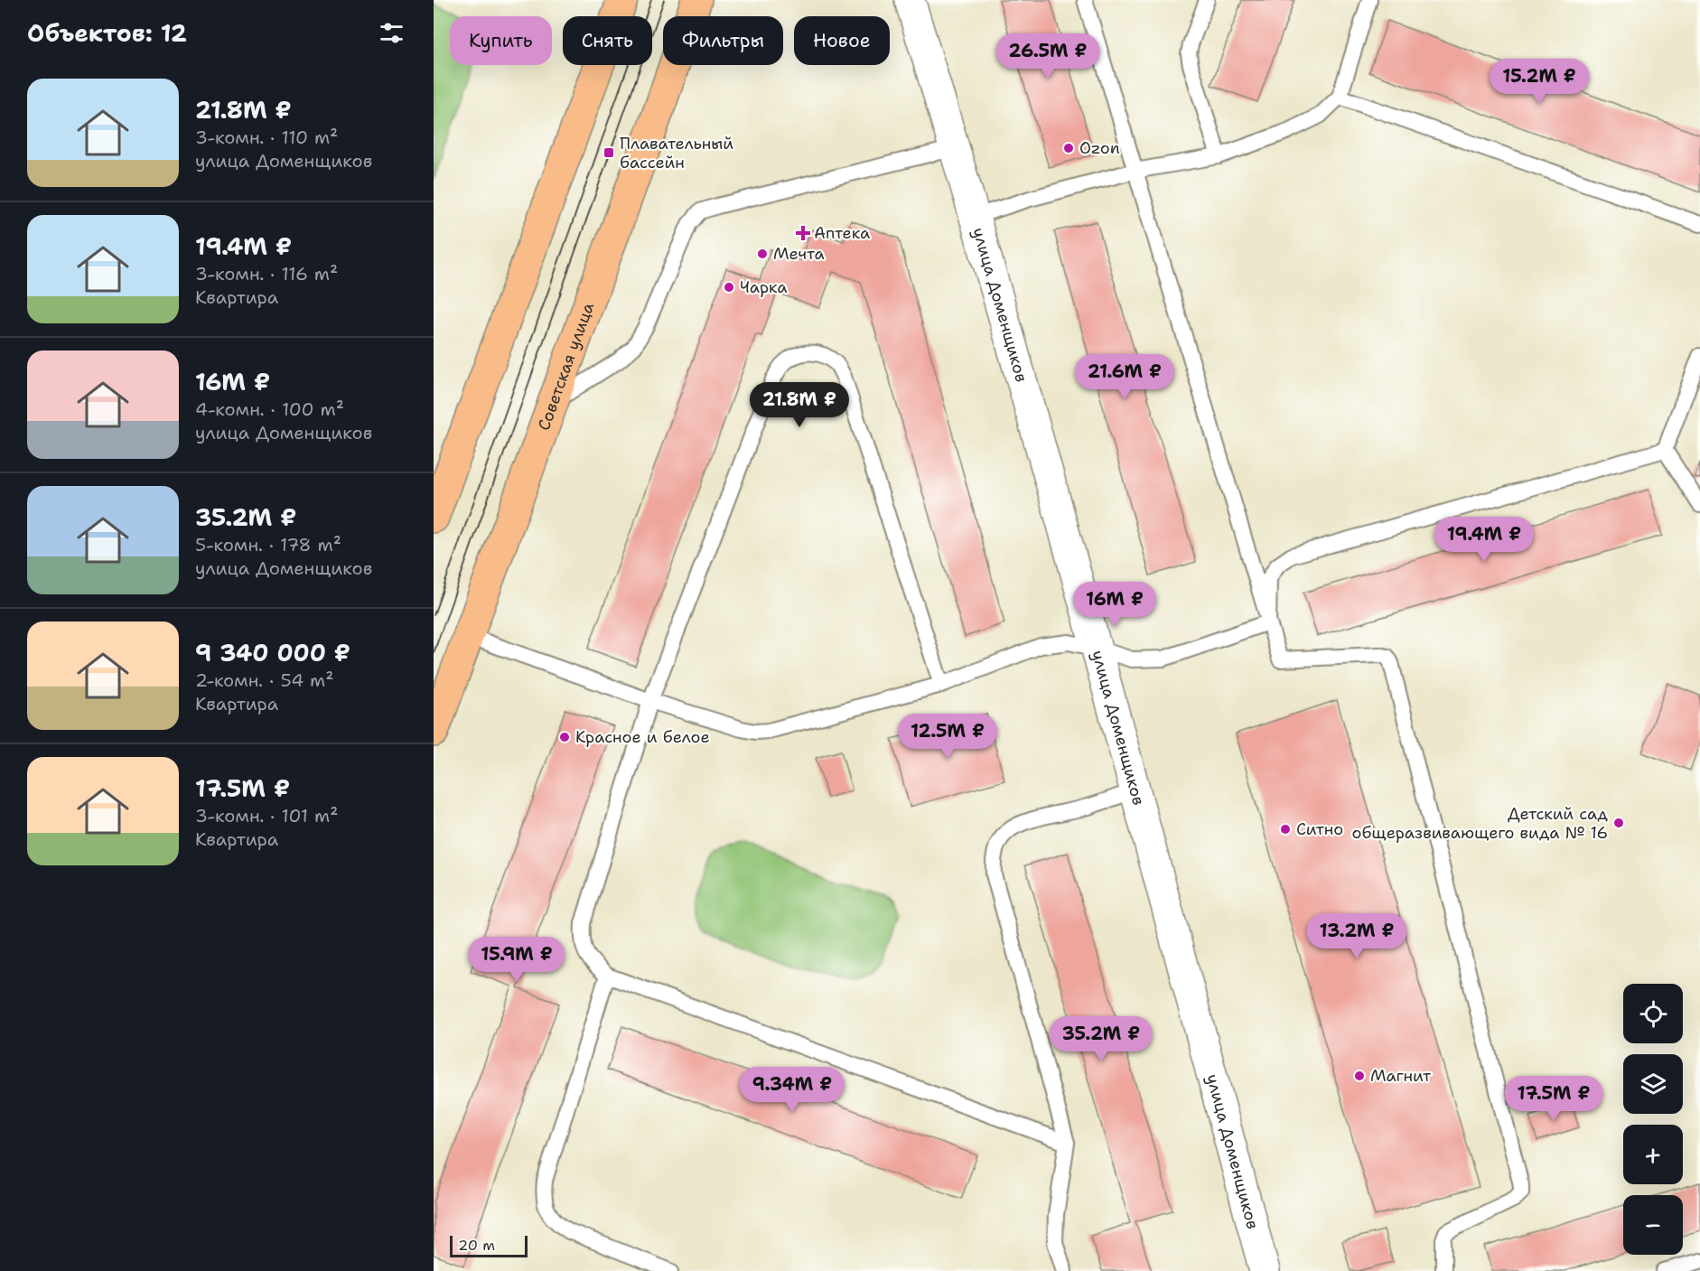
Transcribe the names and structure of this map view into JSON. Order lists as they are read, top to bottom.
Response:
{
  "streets": {
    "main road": ["Советская улица"],
    "street": ["улица Доменщиков"]
  },
  "places": {
    "other": [
      "Ozon",
      "Мечта",
      "Чарка",
      "Красное и белое",
      "Детский сад общеразвивающего вида № 16",
      "Ситно",
      "Магнит"
    ],
    "transit": ["Плавательный бассейн"],
    "health": ["Аптека"]
  },
  "scale_bar": "20 m",
  "page": {
    "heading": "Объектов: 12",
    "chip": [
      "Купить",
      "Снять",
      "Фильтры",
      "Новое"
    ],
    "price": [
      "26.5M ₽",
      "15.2M ₽",
      "21.6M ₽",
      "21.8M ₽",
      "19.4M ₽",
      "16M ₽",
      "12.5M ₽",
      "13.2M ₽",
      "15.9M ₽",
      "35.2M ₽",
      "9.34M ₽",
      "17.5M ₽"
    ],
    "list": [
      {
        "name": "21.8M ₽",
        "note": "3-комн. · 110 m² · улица Доменщиков"
      },
      {
        "name": "19.4M ₽",
        "note": "3-комн. · 116 m² · Квартира"
      },
      {
        "name": "16M ₽",
        "note": "4-комн. · 100 m² · улица Доменщиков"
      },
      {
        "name": "35.2M ₽",
        "note": "5-комн. · 178 m² · улица Доменщиков"
      },
      {
        "name": "9 340 000 ₽",
        "note": "2-комн. · 54 m² · Квартира"
      },
      {
        "name": "17.5M ₽",
        "note": "3-комн. · 101 m² · Квартира"
      }
    ],
    "map_buttons": ["+", "−"],
    "scale": "20 m"
  }
}
